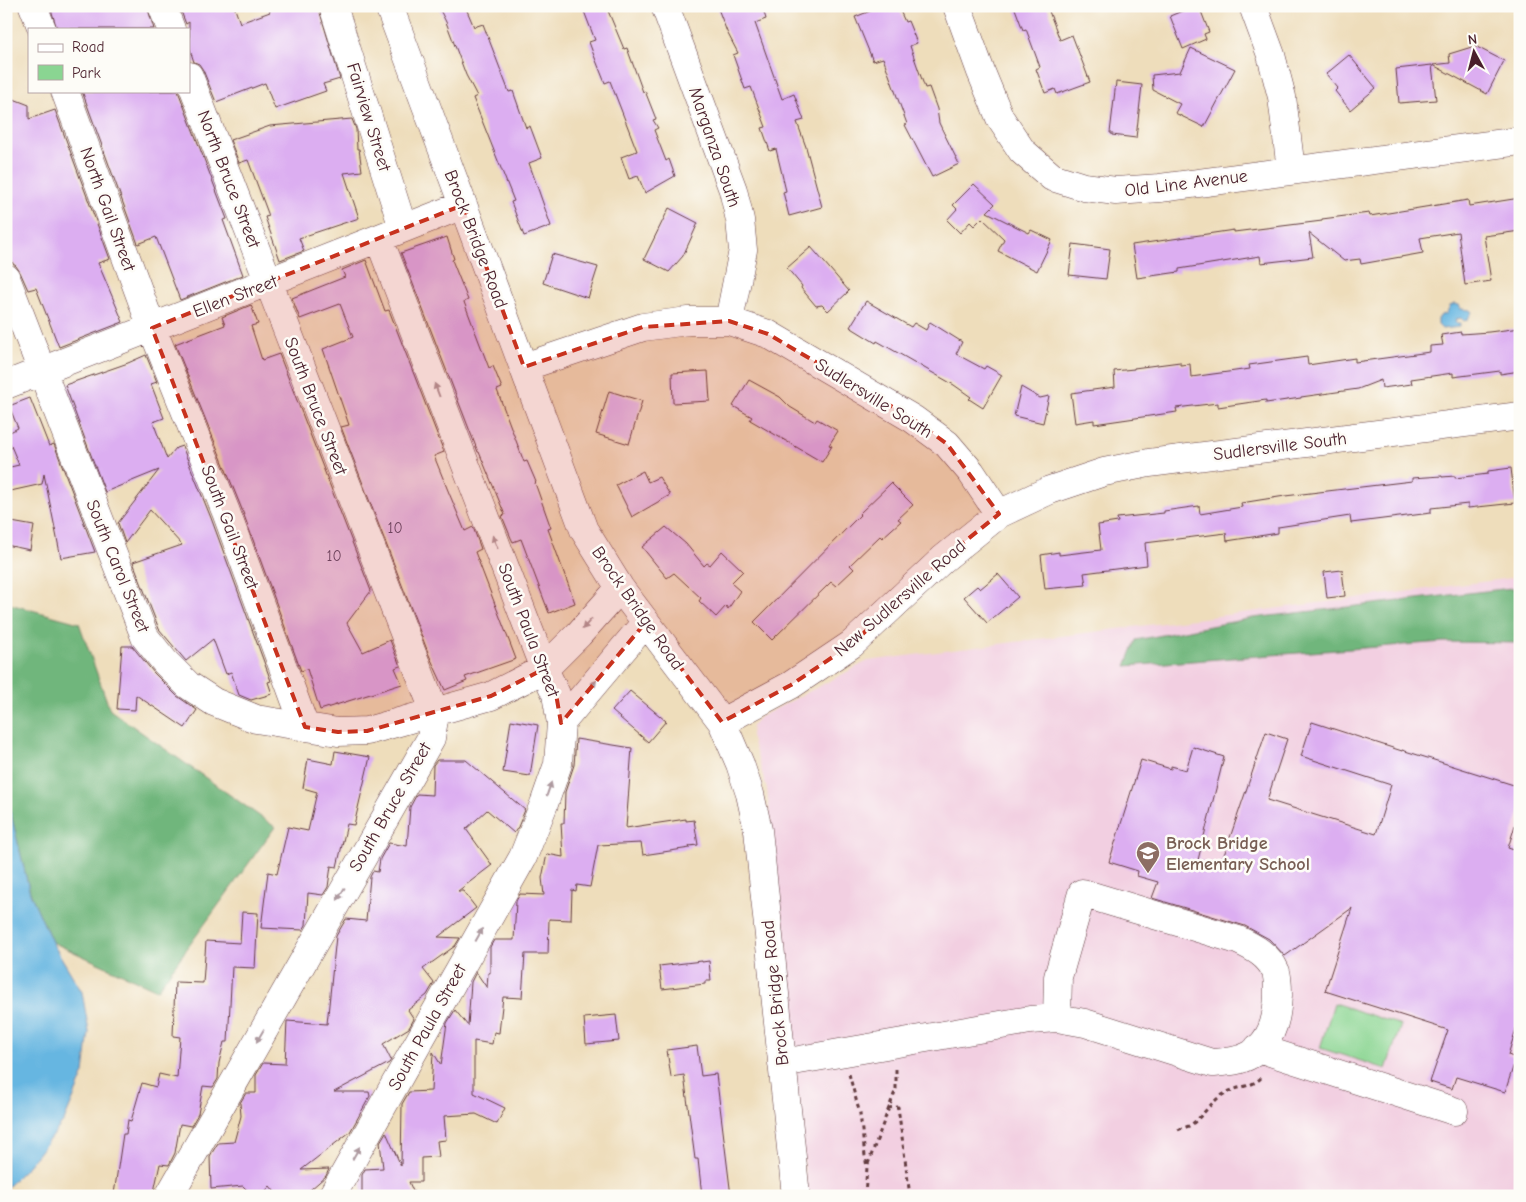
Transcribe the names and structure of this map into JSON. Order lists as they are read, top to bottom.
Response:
{
  "streets": {
    "street": [
      "Fairview Street",
      "Marganza South",
      "North Bruce Street",
      "Old Line Avenue",
      "North Gail Street",
      "Brock Bridge Road",
      "Ellen Street",
      "Sudlersville South",
      "South Bruce Street",
      "South Gail Street",
      "South Carol Street",
      "New Sudlersville Road",
      "South Paula Street"
    ]
  },
  "crossings": [
    ["Fairview Street", "Ellen Street"],
    ["Marganza South", "Sudlersville South"],
    ["North Bruce Street", "Ellen Street"],
    ["North Bruce Street", "South Bruce Street"],
    ["North Gail Street", "Ellen Street"],
    ["North Gail Street", "South Gail Street"],
    ["Brock Bridge Road", "Ellen Street"],
    ["Brock Bridge Road", "Sudlersville South"],
    ["Brock Bridge Road", "South Carol Street"],
    ["Brock Bridge Road", "New Sudlersville Road"],
    ["Ellen Street", "South Bruce Street"],
    ["Ellen Street", "South Gail Street"],
    ["Ellen Street", "South Carol Street"],
    ["Ellen Street", "South Paula Street"],
    ["Sudlersville South", "New Sudlersville Road"],
    ["South Bruce Street", "South Carol Street"],
    ["South Gail Street", "South Carol Street"],
    ["South Carol Street", "South Paula Street"]
  ],
  "one_way": ["South Bruce Street", "South Paula Street"],
  "places": {
    "school or university": ["Brock Bridge Elementary School"]
  },
  "house_numbers": ["10", "10"],
  "legend": ["Road", "Park"],
  "north": "top"
}
